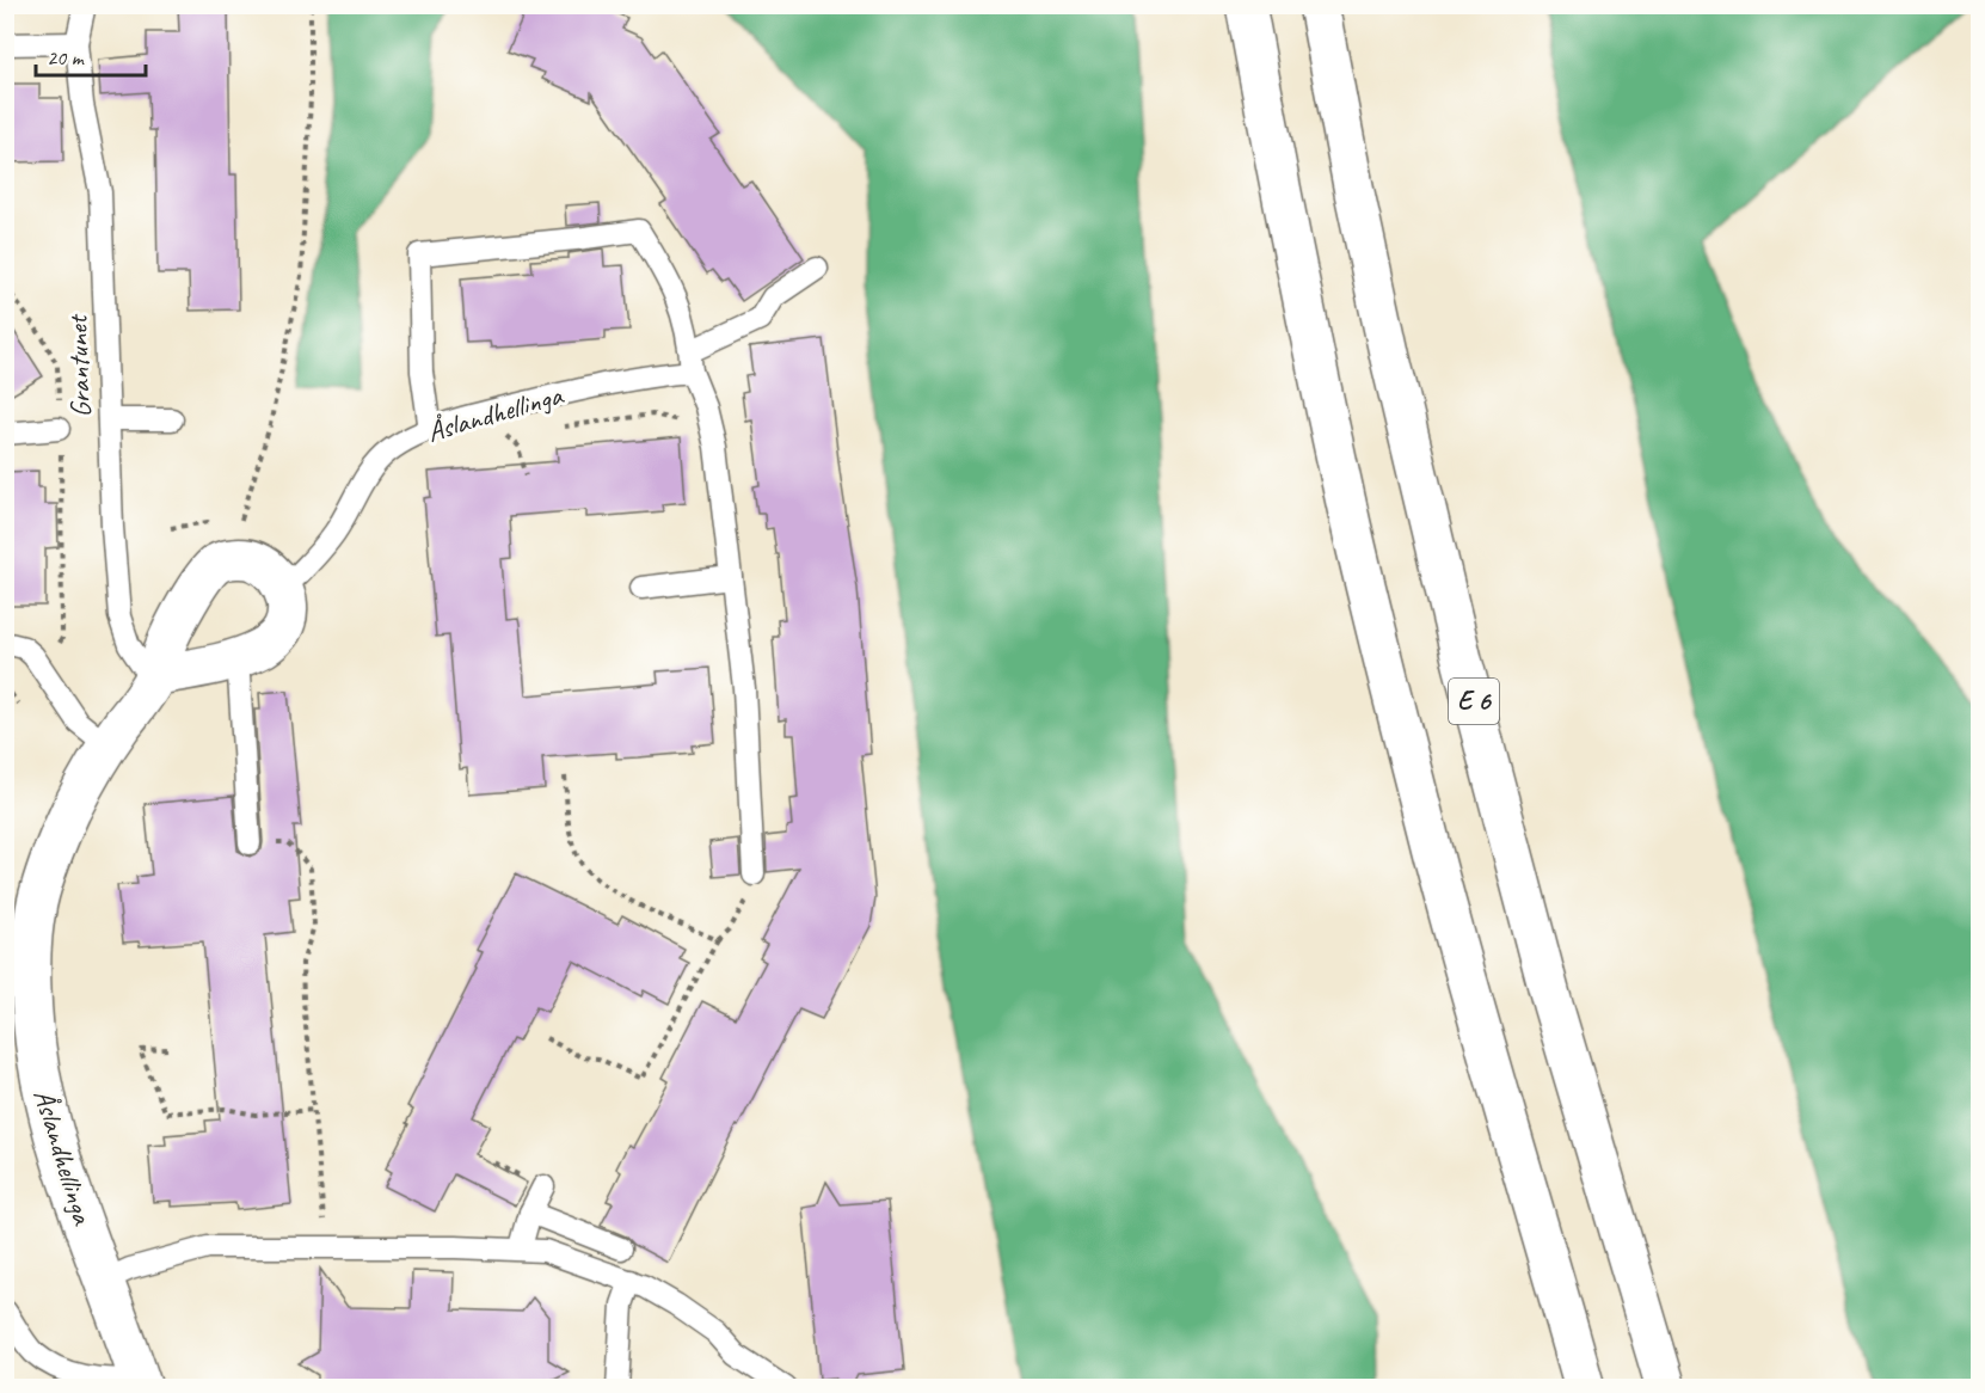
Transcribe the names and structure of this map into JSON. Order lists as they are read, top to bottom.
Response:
{
  "streets": {
    "main road": ["Åslandhellinga", "E 6"],
    "lane": ["Grantunet"]
  },
  "crossings": [
    ["Grantunet", "Åslandhellinga"]
  ],
  "scale_bar": "20 m"
}
